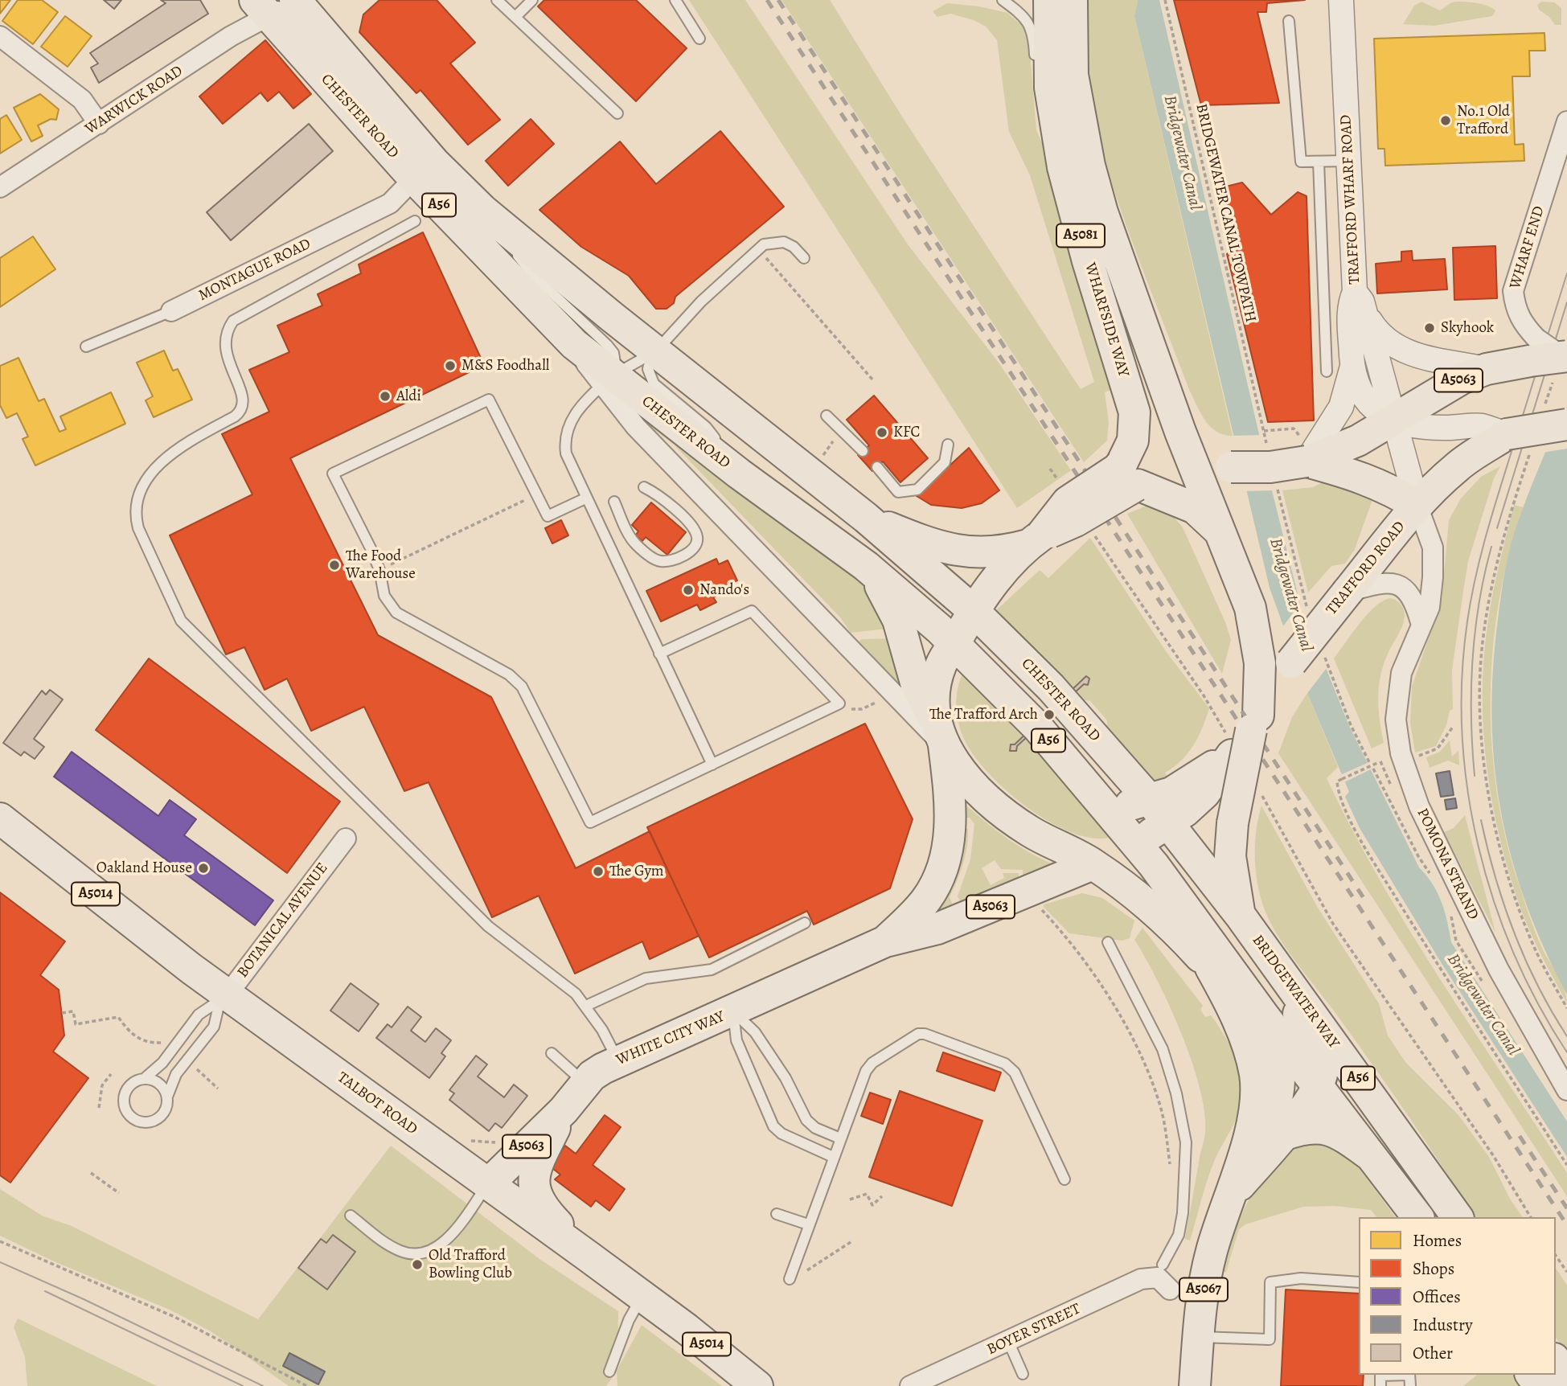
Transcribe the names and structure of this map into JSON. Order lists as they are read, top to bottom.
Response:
{
  "streets": {
    "main road": [
      "CHESTER ROAD",
      "A56",
      "A5081",
      "WHARFSIDE WAY",
      "A5063",
      "TRAFFORD ROAD",
      "A5014",
      "BRIDGEWATER WAY",
      "WHITE CITY WAY",
      "TALBOT ROAD",
      "A5067"
    ],
    "street": [
      "WARWICK ROAD",
      "TRAFFORD WHARF ROAD",
      "WHARF END",
      "MONTAGUE ROAD",
      "POMONA STRAND",
      "BOTANICAL AVENUE",
      "BOYER STREET"
    ],
    "path": ["BRIDGEWATER CANAL TOWPATH"]
  },
  "crossings": [
    ["WARWICK ROAD", "CHESTER ROAD"],
    ["CHESTER ROAD", "A56"],
    ["CHESTER ROAD", "MONTAGUE ROAD"],
    ["CHESTER ROAD", "BRIDGEWATER WAY"],
    ["CHESTER ROAD", "WHITE CITY WAY"],
    ["TRAFFORD WHARF ROAD", "TRAFFORD ROAD"],
    ["TRAFFORD WHARF ROAD", "POMONA STRAND"],
    ["A56", "A5063"],
    ["A56", "WHITE CITY WAY"],
    ["A56", "A5067"],
    ["BRIDGEWATER CANAL TOWPATH", "TRAFFORD ROAD"],
    ["A5081", "WHARFSIDE WAY"],
    ["A5081", "A5063"],
    ["A5081", "TRAFFORD ROAD"],
    ["A5081", "WHITE CITY WAY"],
    ["WHARF END", "TRAFFORD ROAD"],
    ["WHARFSIDE WAY", "A5063"],
    ["WHARFSIDE WAY", "TRAFFORD ROAD"],
    ["A5063", "TRAFFORD ROAD"],
    ["TRAFFORD ROAD", "POMONA STRAND"],
    ["TRAFFORD ROAD", "WHITE CITY WAY"],
    ["BOTANICAL AVENUE", "TALBOT ROAD"],
    ["BRIDGEWATER WAY", "WHITE CITY WAY"],
    ["BRIDGEWATER WAY", "A5067"],
    ["WHITE CITY WAY", "TALBOT ROAD"]
  ],
  "water": ["Bridgewater Canal"],
  "places": [
    "No.1 Old Trafford",
    "Skyhook",
    "M&S Foodhall",
    "Aldi",
    "KFC",
    "The Food Warehouse",
    "Nando's",
    "The Trafford Arch",
    "Oakland House",
    "The Gym",
    "Old Trafford Bowling Club"
  ],
  "legend": [
    "Homes",
    "Shops",
    "Offices",
    "Industry",
    "Other"
  ]
}
